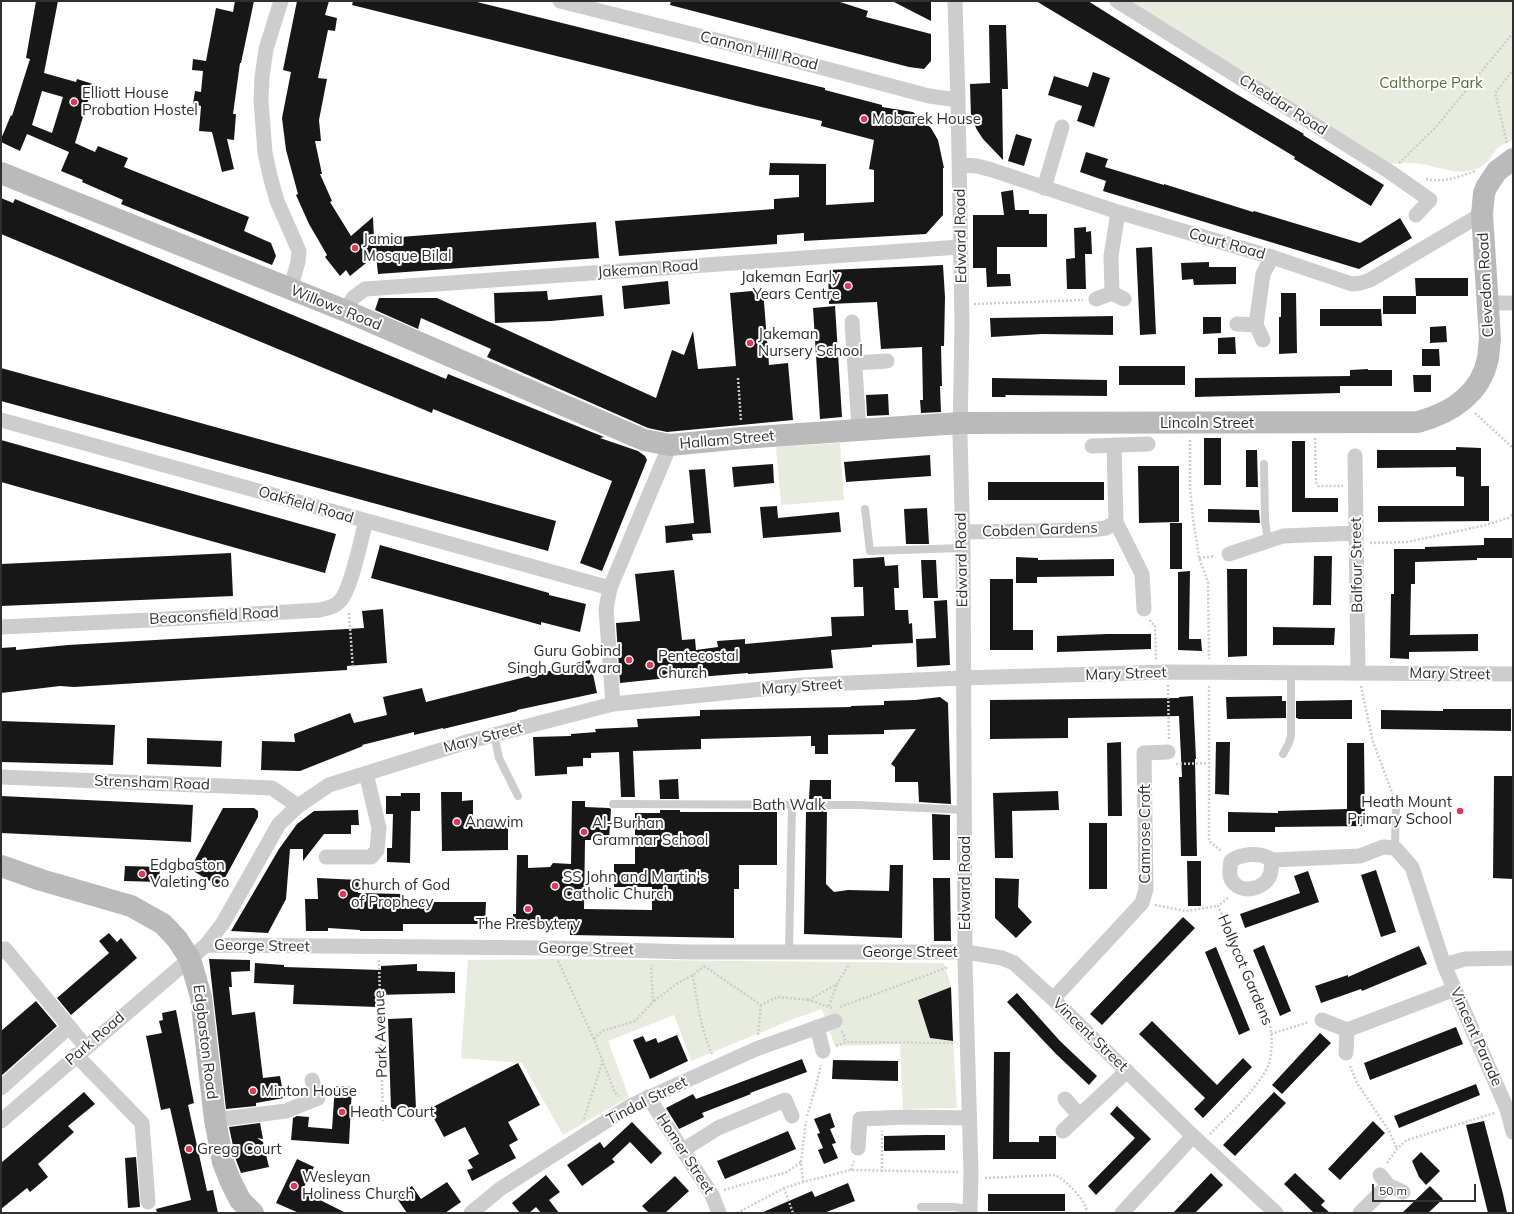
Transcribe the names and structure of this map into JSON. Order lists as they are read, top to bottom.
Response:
{
  "streets": {
    "street": [
      "Cannon Hill Road",
      "Cheddar Road",
      "Edward Road",
      "Court Road",
      "Jakeman Road",
      "Clevedon Road",
      "Willows Road",
      "Lincoln Street",
      "Hallam Street",
      "Oakfield Road",
      "Cobden Gardens",
      "Balfour Street",
      "Beaconsfield Road",
      "Mary Street",
      "Strensham Road",
      "Camrose Croft",
      "George Street",
      "Vincent Street",
      "Vincent Parade",
      "Park Road",
      "Edgbaston Road",
      "Tindal Street",
      "Homer Street"
    ],
    "lane": ["Bath Walk"],
    "path": ["Hollycot Gardens", "Park Avenue"]
  },
  "crossings": [
    ["Cannon Hill Road", "Edward Road"],
    ["Edward Road", "Court Road"],
    ["Edward Road", "Jakeman Road"],
    ["Edward Road", "Lincoln Street"],
    ["Edward Road", "Hallam Street"],
    ["Edward Road", "Cobden Gardens"],
    ["Edward Road", "Mary Street"],
    ["Edward Road", "Bath Walk"],
    ["Edward Road", "George Street"],
    ["Edward Road", "Vincent Street"],
    ["Court Road", "Clevedon Road"],
    ["Jakeman Road", "Willows Road"],
    ["Clevedon Road", "Lincoln Street"],
    ["Willows Road", "Hallam Street"],
    ["Lincoln Street", "Hallam Street"],
    ["Hallam Street", "Oakfield Road"],
    ["Hallam Street", "Mary Street"],
    ["Balfour Street", "Mary Street"],
    ["Mary Street", "Strensham Road"],
    ["Mary Street", "George Street"],
    ["Mary Street", "Park Road"],
    ["Mary Street", "Edgbaston Road"],
    ["Camrose Croft", "Vincent Street"],
    ["George Street", "Park Avenue"],
    ["George Street", "Vincent Street"],
    ["George Street", "Park Road"],
    ["George Street", "Edgbaston Road"],
    ["Park Road", "Edgbaston Road"],
    ["Tindal Street", "Homer Street"]
  ],
  "parks": ["Calthorpe Park"],
  "places": [
    "Elliott House Probation Hostel",
    "Mobarek House",
    "Jamia Mosque Bilal",
    "Jakeman Early Years Centre",
    "Jakeman Nursery School",
    "Guru Gobind Singh Gurdwara",
    "Pentecostal Church",
    "Heath Mount Primary School",
    "Anawim",
    "Al-Burhan Grammar School",
    "Edgbaston Valeting Co",
    "SS John and Martin's Catholic Church",
    "Church of God of Prophecy",
    "The Presbytery",
    "Minton House",
    "Heath Court",
    "Gregg Court",
    "Wesleyan Holiness Church"
  ],
  "scale_bar": "50 m"
}
